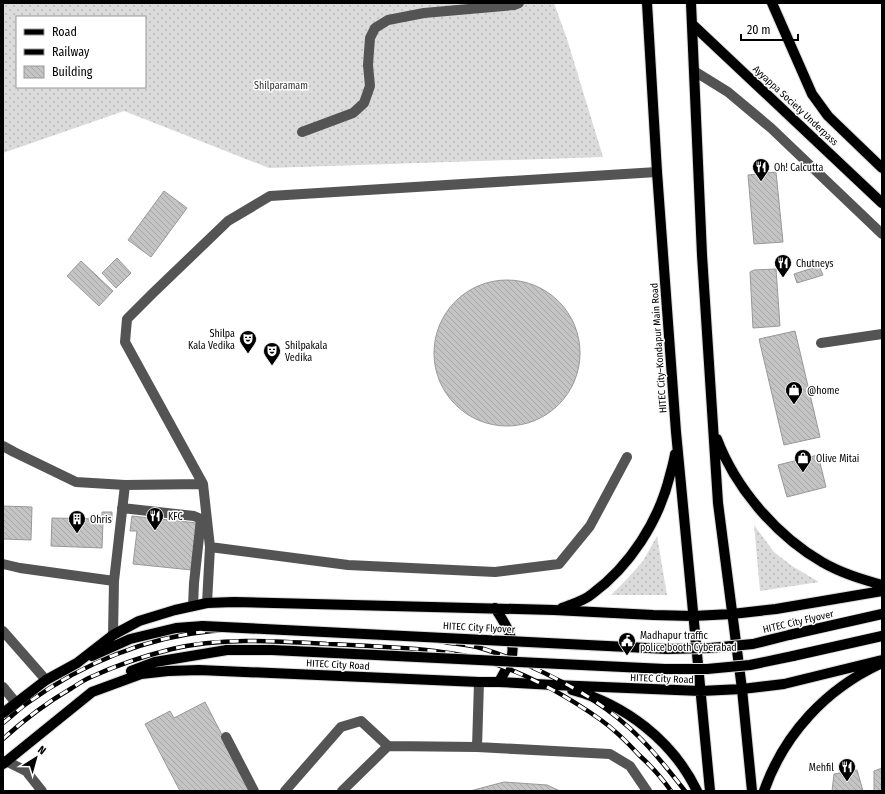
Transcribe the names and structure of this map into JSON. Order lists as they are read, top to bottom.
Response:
{
  "streets": {
    "main road": [
      "Ayyappa Society Underpass",
      "HITEC City–Kondapur Main Road",
      "HITEC City Flyover",
      "HITEC City Road"
    ]
  },
  "crossings": [
    ["HITEC City–Kondapur Main Road", "HITEC City Road"]
  ],
  "parks": ["Shilparamam"],
  "places": {
    "restaurant": [
      "Oh! Calcutta",
      "Chutneys",
      "KFC",
      "Mehfil"
    ],
    "theatre": ["Shilpa Kala Vedika", "Shilpakala Vedika"],
    "shop": ["@home", "Olive Mitai"],
    "building": ["Ohris"],
    "public building": ["Madhapur traffic police booth Cyberabad"]
  },
  "legend": ["Road", "Railway", "Building"],
  "scale_bar": "20 m",
  "north": "top right"
}
